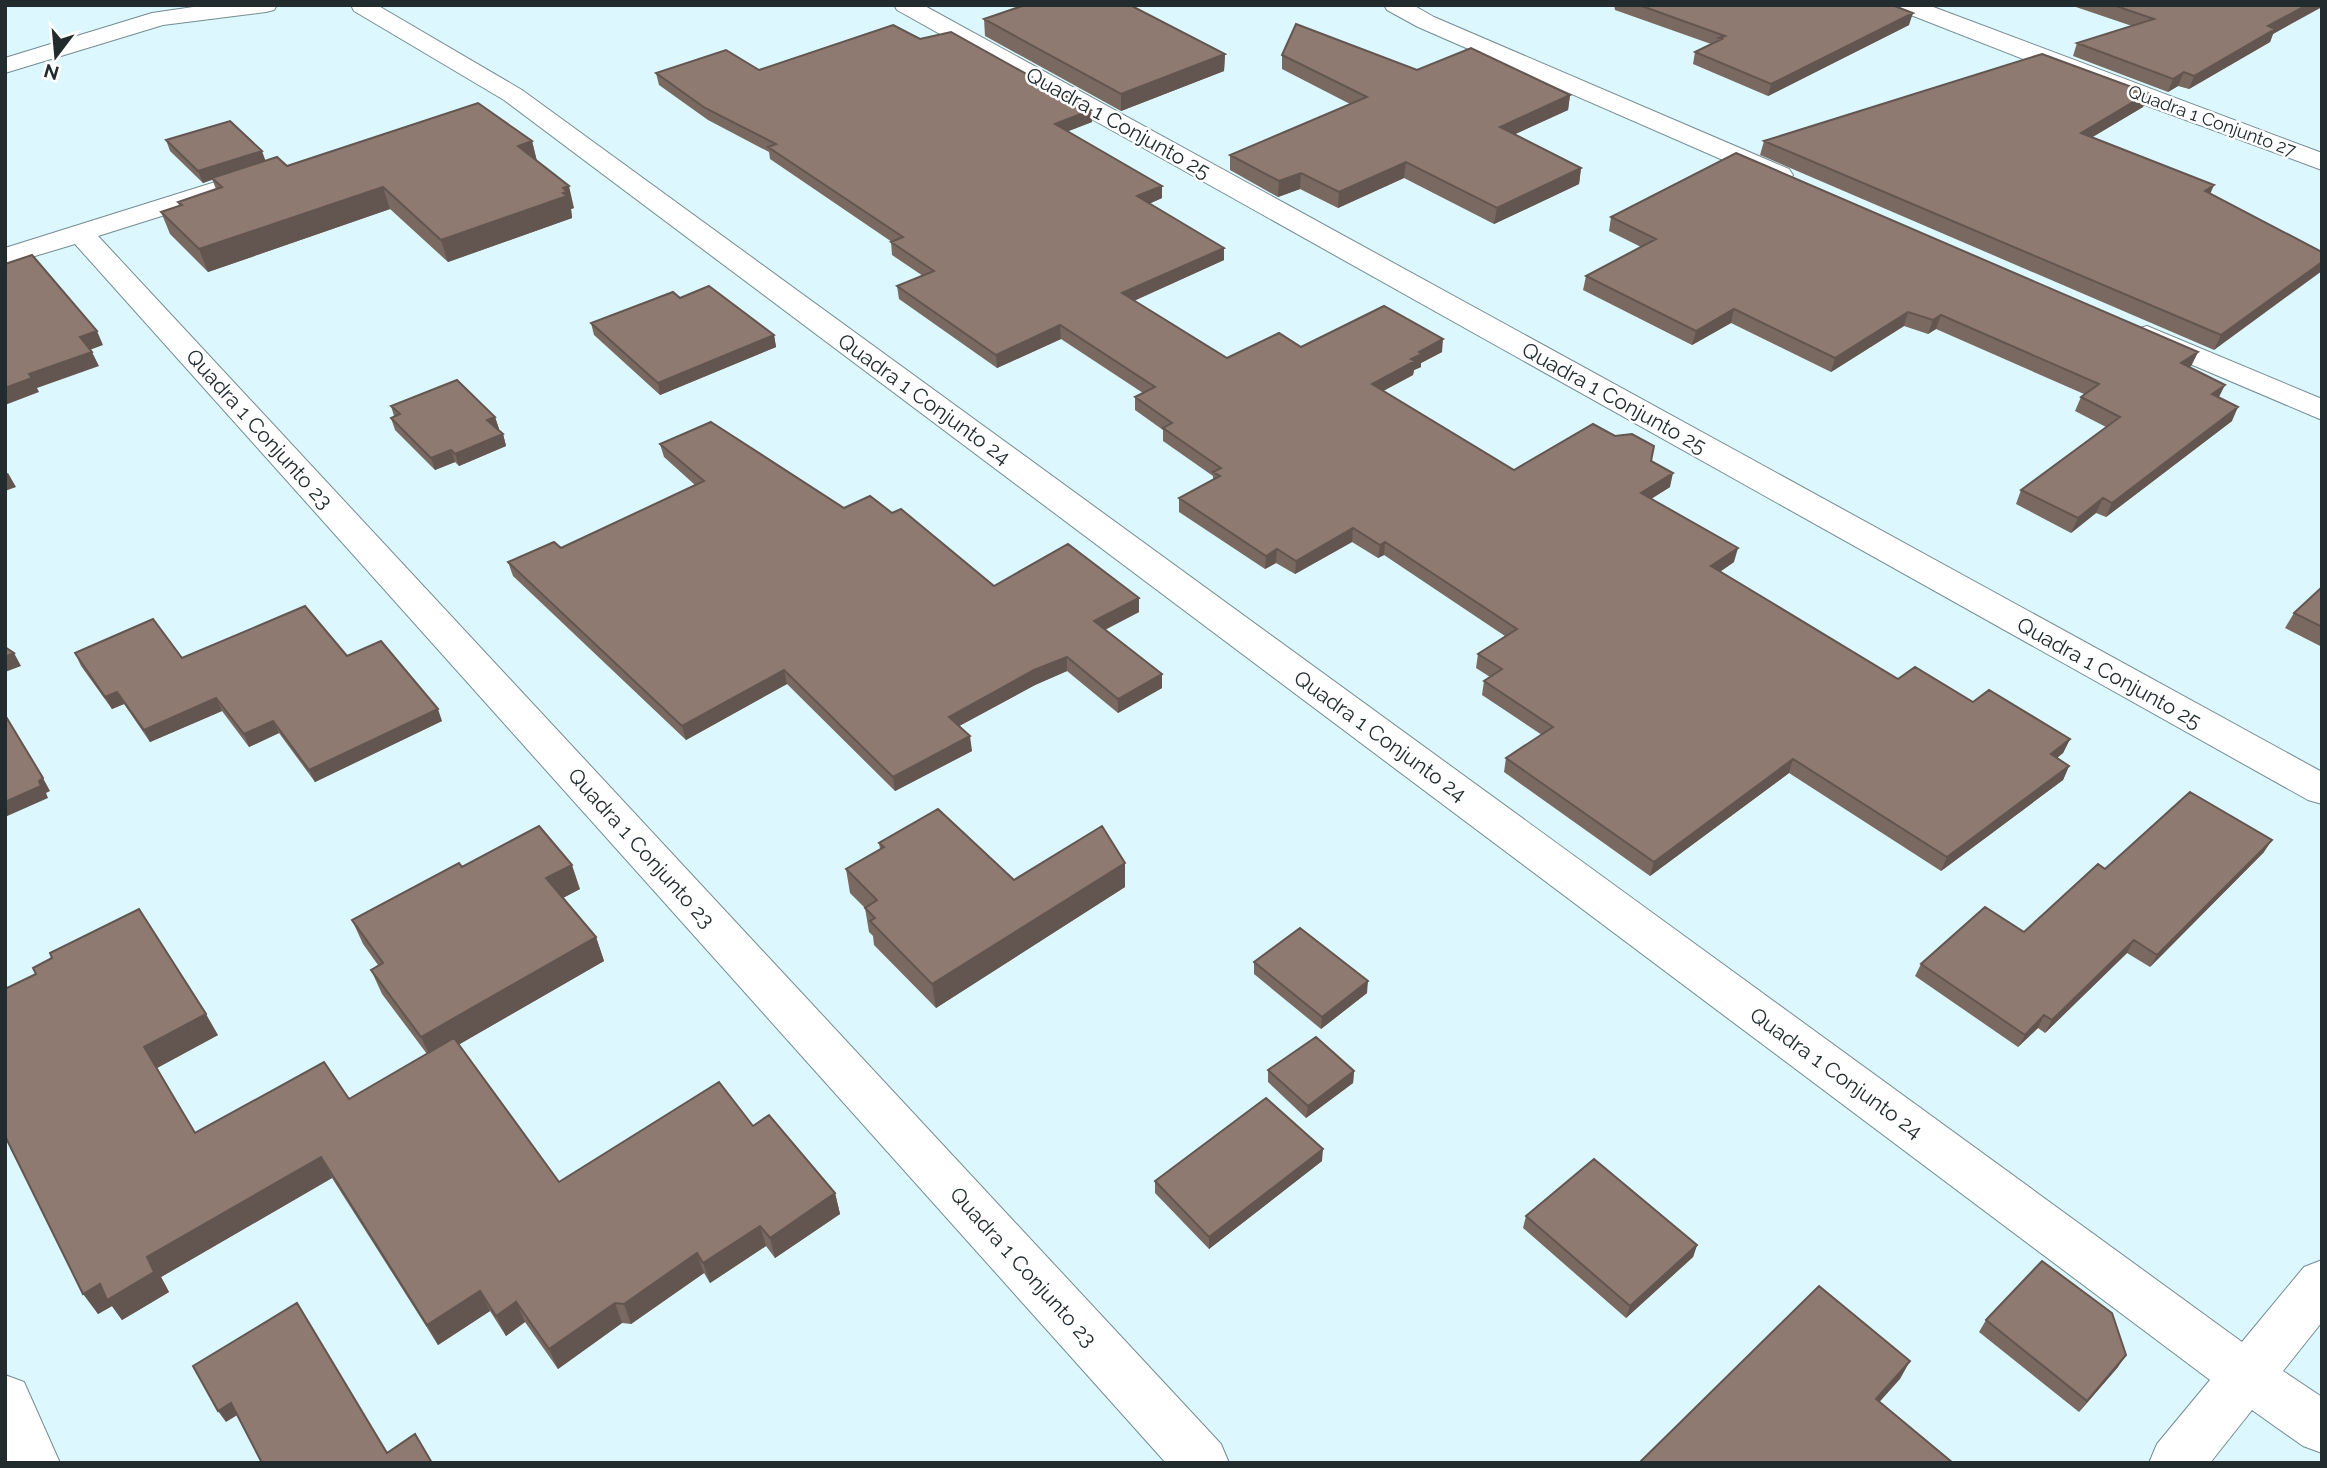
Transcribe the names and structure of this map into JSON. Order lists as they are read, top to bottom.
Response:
{
  "streets": {
    "street": [
      "Quadra 1 Conjunto 27",
      "Quadra 1 Conjunto 25",
      "Quadra 1 Conjunto 24",
      "Quadra 1 Conjunto 23"
    ]
  },
  "north": "bottom"
}
